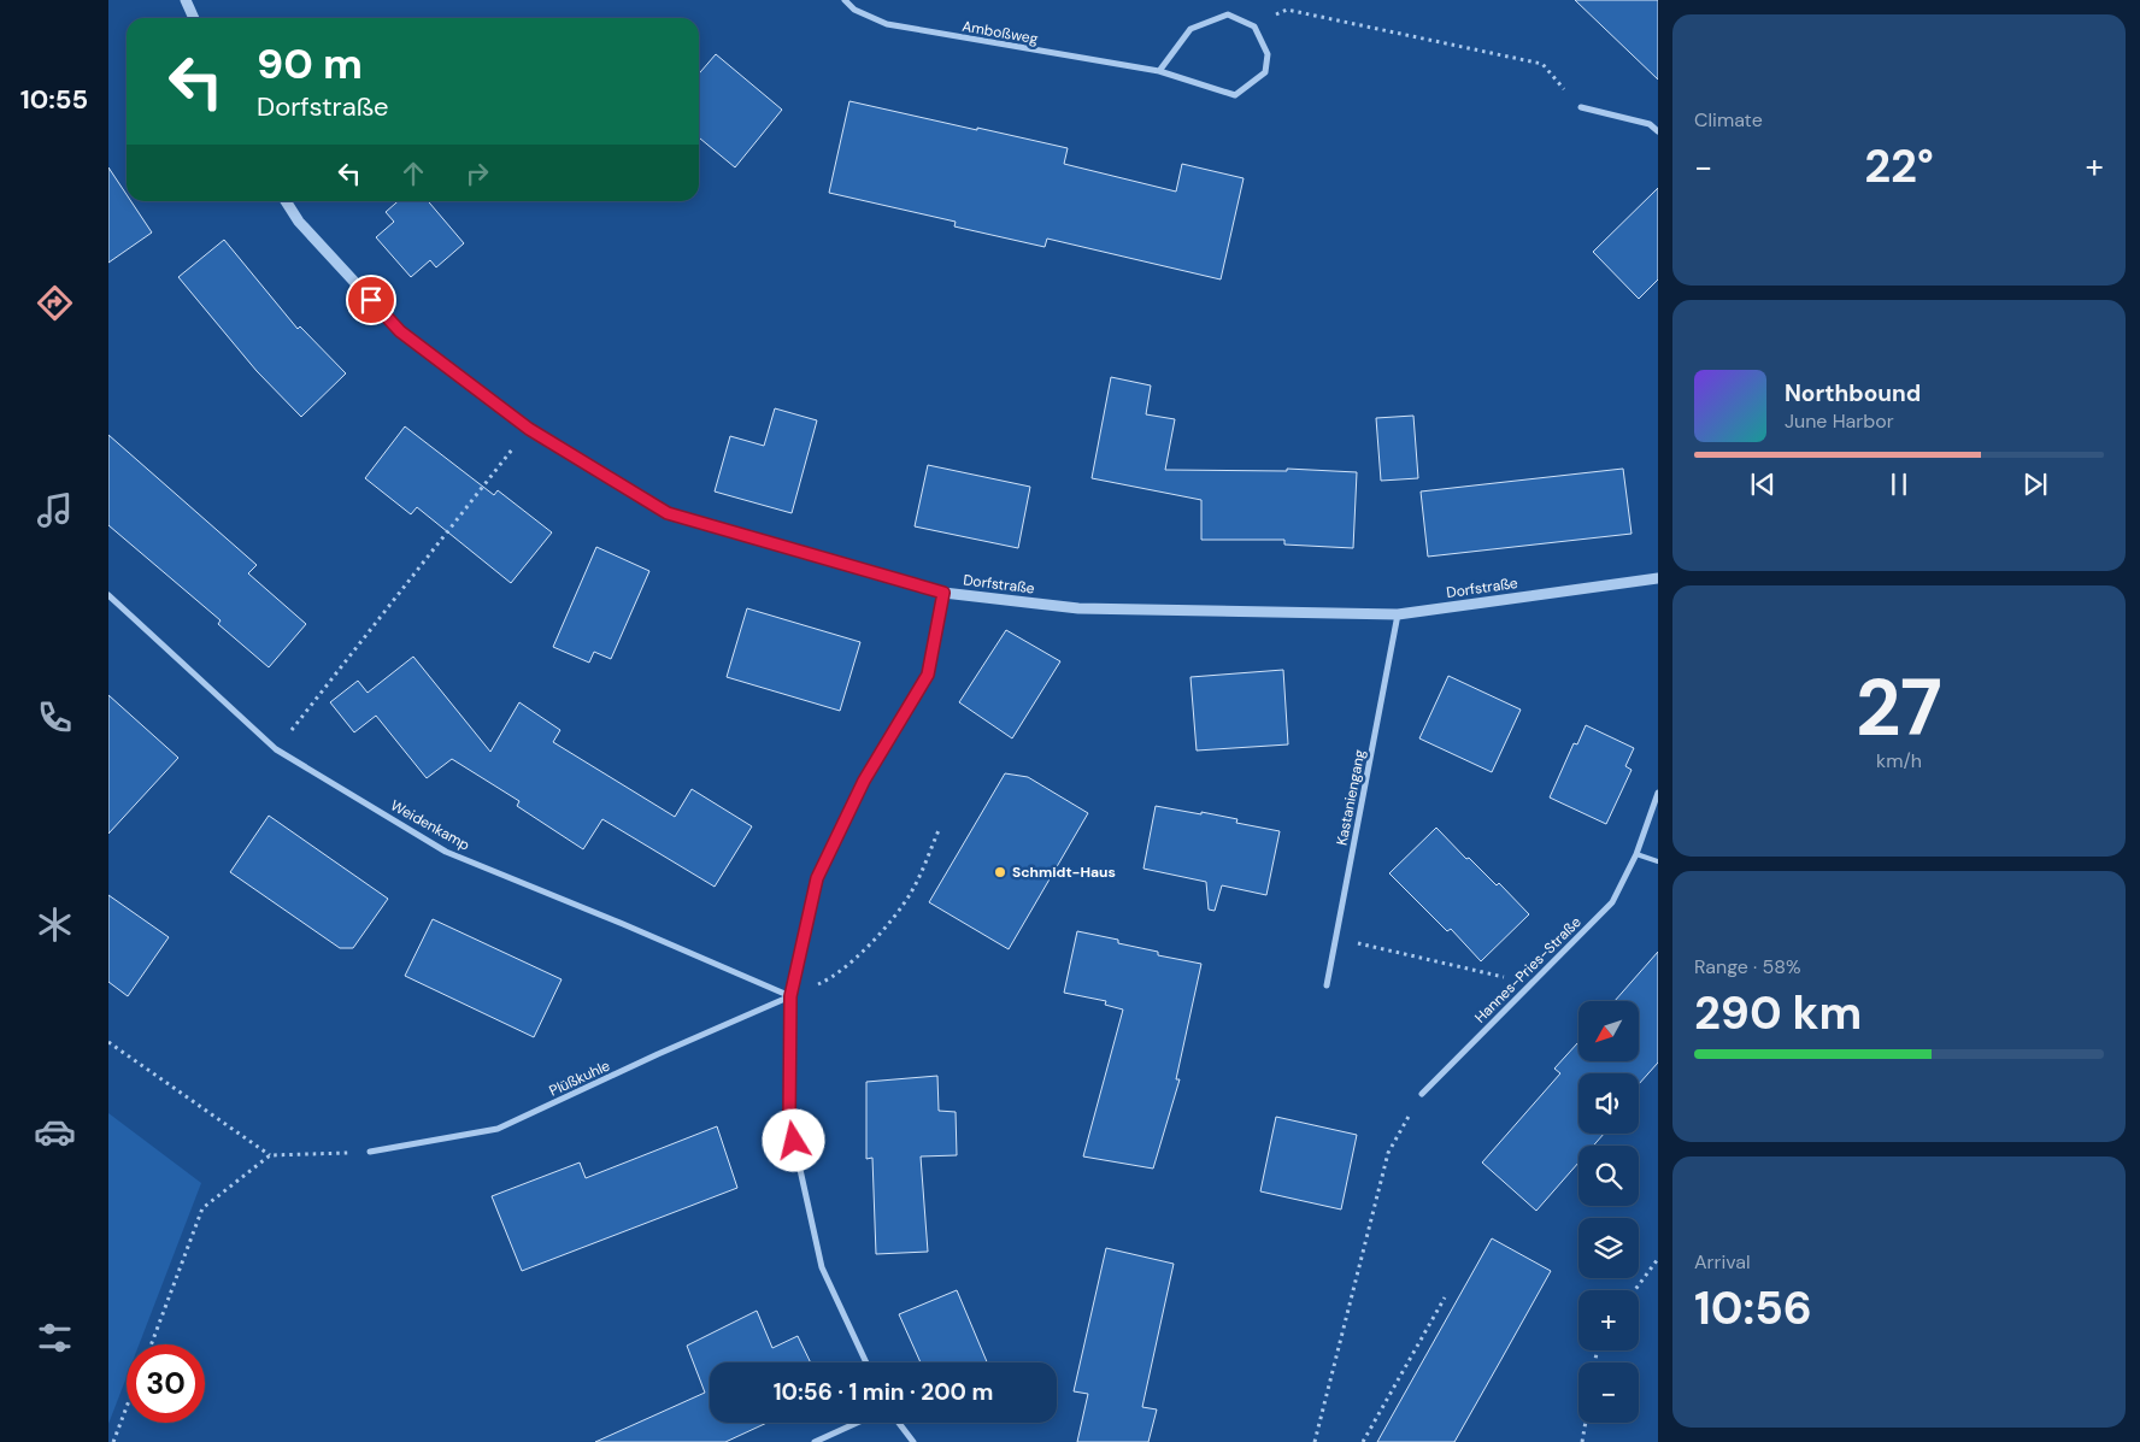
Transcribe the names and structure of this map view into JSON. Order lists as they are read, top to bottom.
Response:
{
  "streets": {
    "street": [
      "Amboßweg",
      "Dorfstraße",
      "Kastaniengang",
      "Weidenkamp",
      "Hannes-Pries-Straße",
      "Plüßkuhle"
    ]
  },
  "crossings": [
    ["Dorfstraße", "Kastaniengang"],
    ["Weidenkamp", "Plüßkuhle"]
  ],
  "places": ["Schmidt-Haus"],
  "north": "bottom left",
  "page": {
    "tabs": "10:55",
    "tile": [
      "Climate",
      ["27", "km/h"],
      ["Range · 58%", "290 km"],
      ["Arrival", "10:56"]
    ],
    "turn": ["90 m", "Dorfstraße"],
    "heat": ["−", "22°", "+"],
    "song": ["Northbound", "June Harbor"],
    "map_buttons": ["+", "−"],
    "limit": "30",
    "trip": "10:56 · 1 min · 200 m"
  }
}
